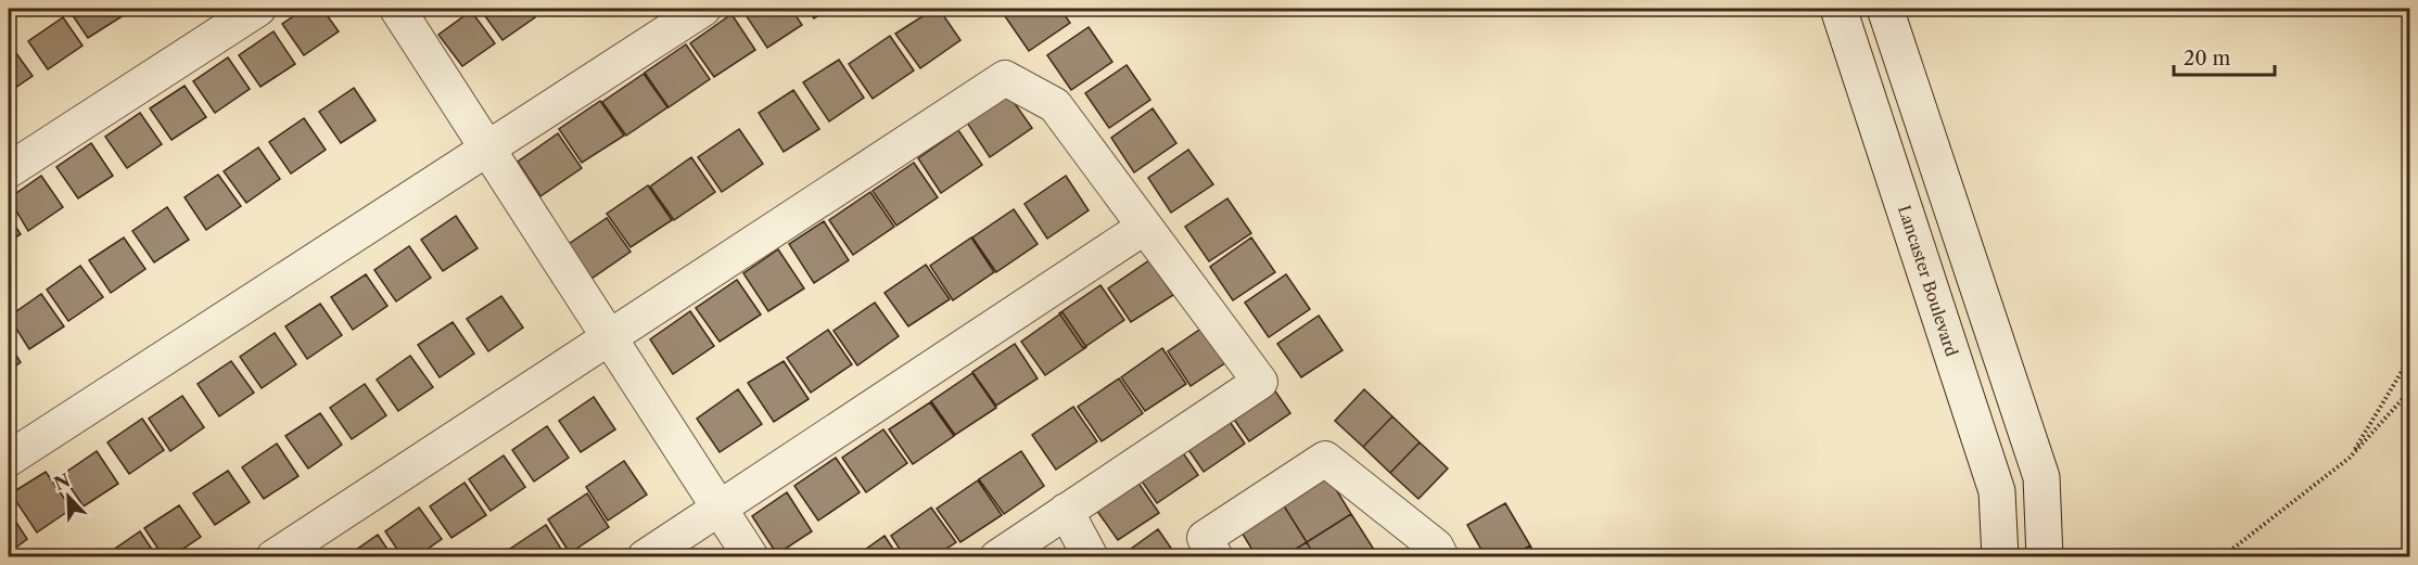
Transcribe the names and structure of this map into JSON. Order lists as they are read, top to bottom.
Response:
{
  "streets": {
    "main road": ["Lancaster Boulevard"]
  },
  "scale_bar": "20 m",
  "north": "top left"
}
